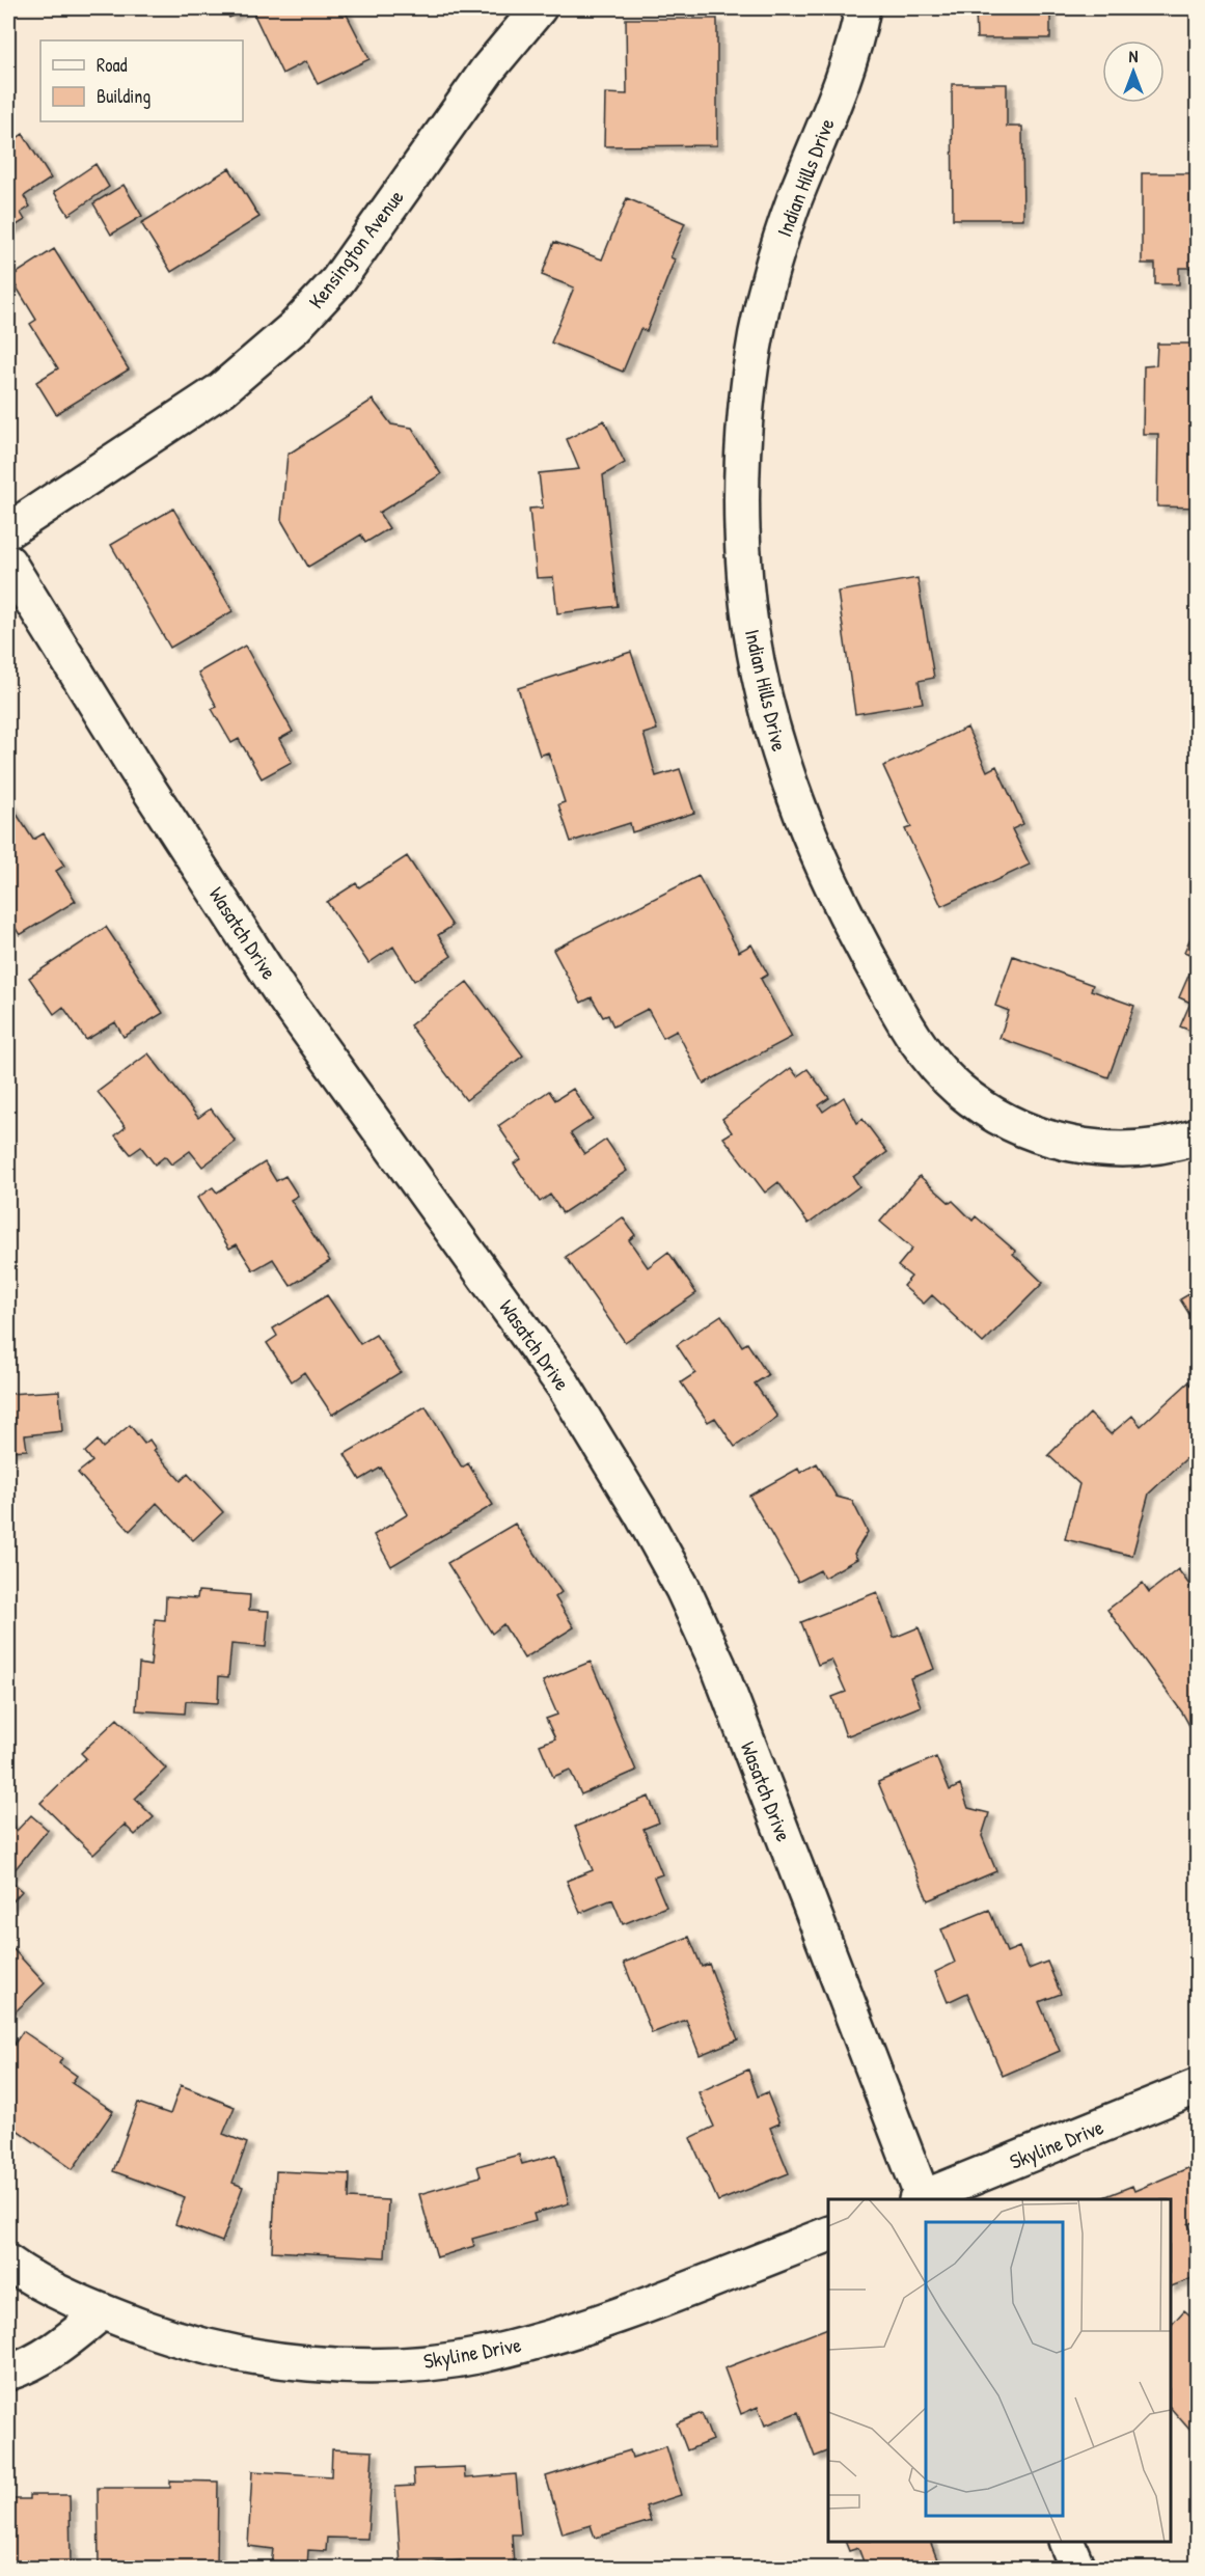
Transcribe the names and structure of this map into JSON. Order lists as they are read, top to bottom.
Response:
{
  "streets": {
    "street": [
      "Indian Hills Drive",
      "Kensington Avenue",
      "Wasatch Drive",
      "Skyline Drive"
    ]
  },
  "legend": ["Road", "Building"],
  "north": "top"
}
